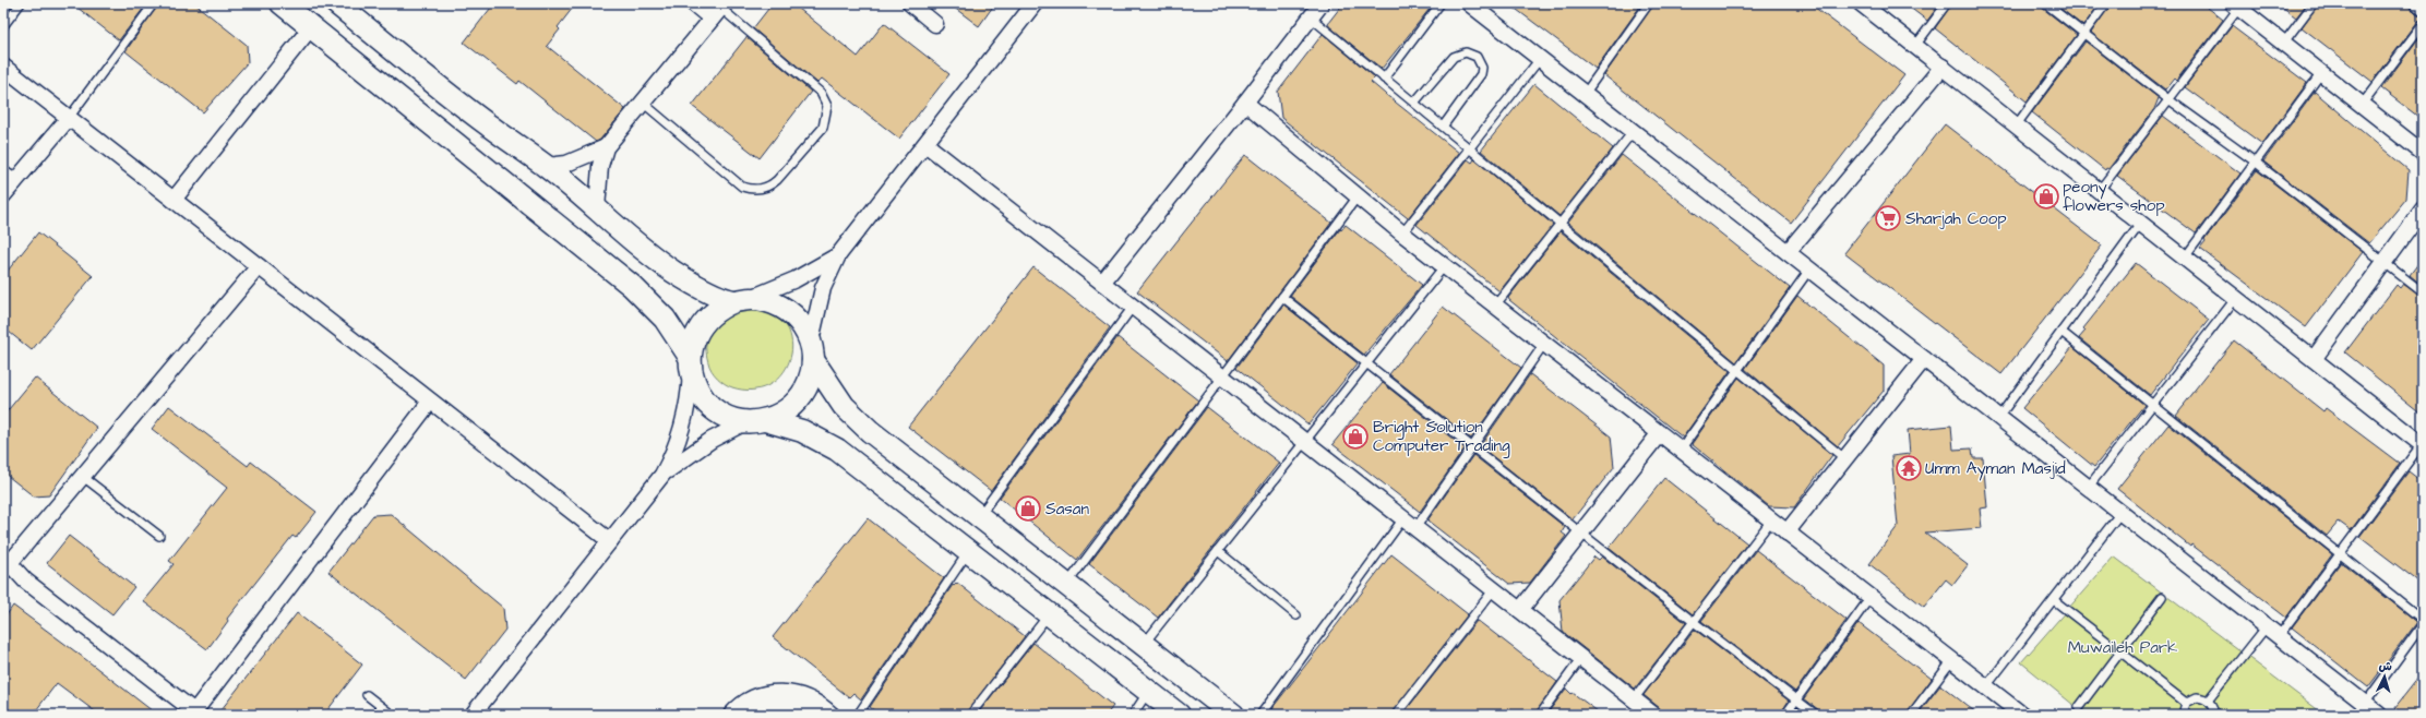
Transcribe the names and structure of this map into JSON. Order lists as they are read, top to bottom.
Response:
{
  "parks": ["Muwaileh Park"],
  "places": {
    "shop": ["peony flowers shop", "Bright Solution Computer Trading", "Sasan"],
    "supermarket": ["Sharjah Coop"],
    "temple": ["Umm Ayman Masjid"]
  },
  "north": "top"
}
